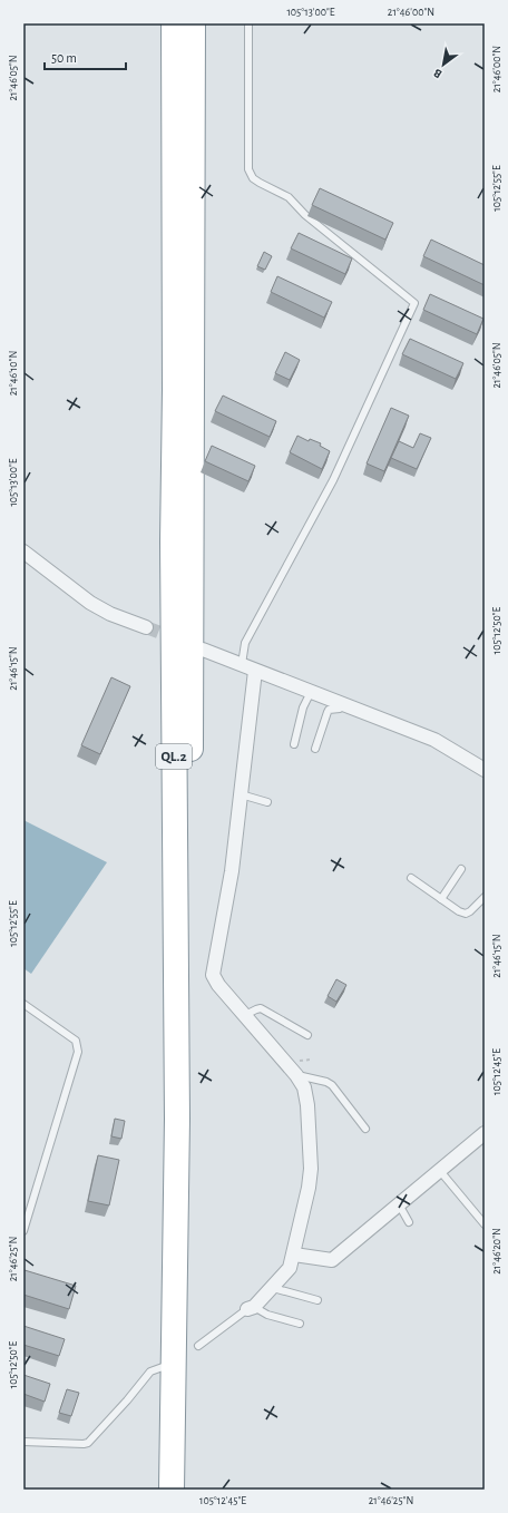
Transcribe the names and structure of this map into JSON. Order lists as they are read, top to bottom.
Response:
{
  "streets": {
    "highway": ["QL.2"]
  },
  "scale_bar": "50 m",
  "north": "bottom left",
  "coordinates": [
    "105°13'00\"E",
    "21°46'00\"N",
    "21°46'05\"N",
    "105°12'55\"E",
    "21°46'10\"N",
    "105°12'50\"E",
    "21°46'15\"N",
    "105°12'45\"E",
    "21°46'20\"N",
    "21°46'25\"N"
  ]
}
